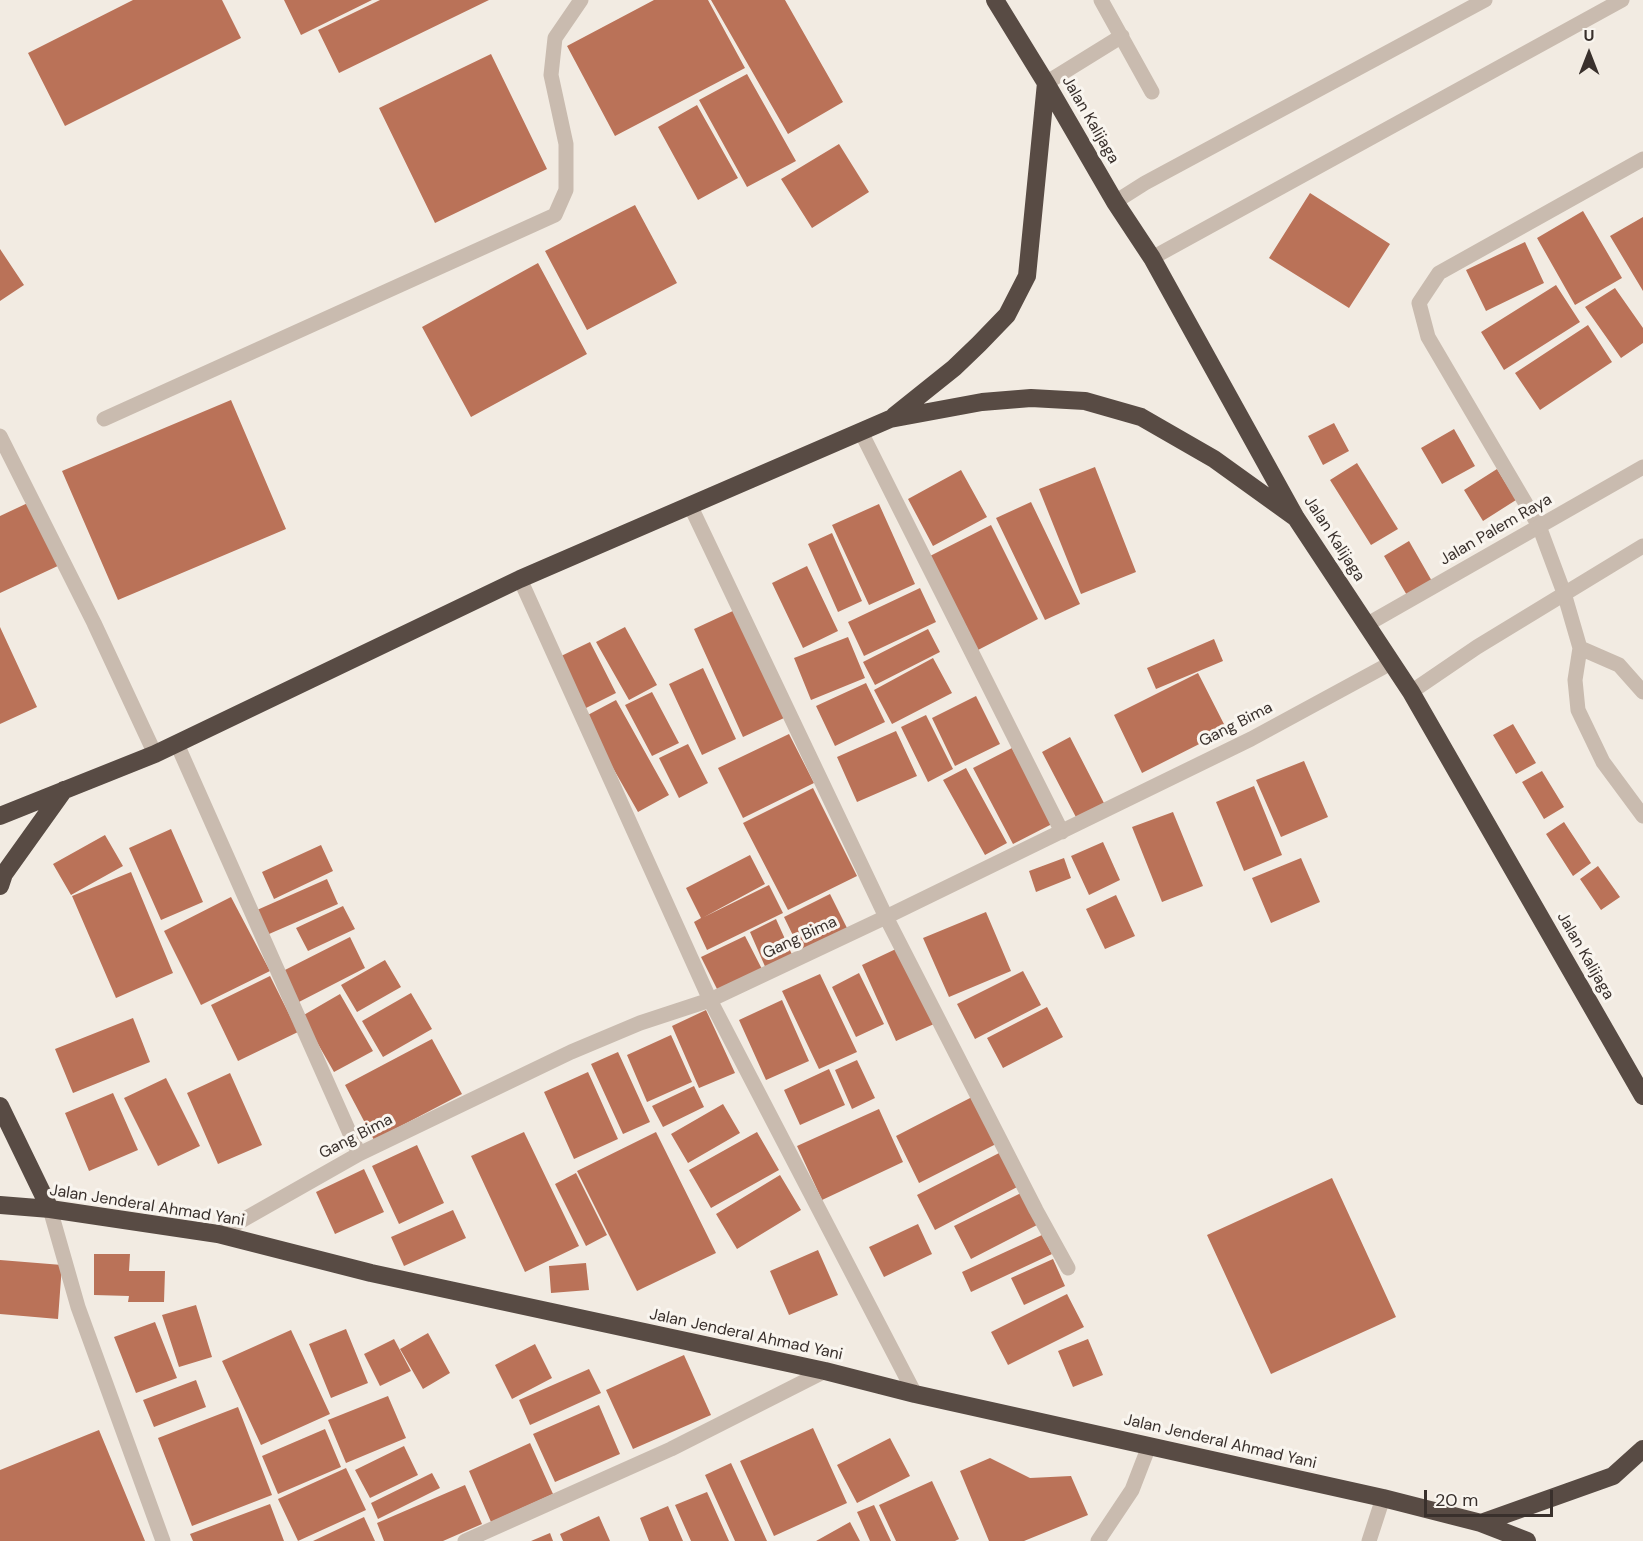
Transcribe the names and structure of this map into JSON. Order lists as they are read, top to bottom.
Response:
{
  "streets": {
    "highway": ["Jalan Kalijaga", "Jalan Jenderal Ahmad Yani"],
    "street": ["Jalan Palem Raya", "Gang Bima"]
  },
  "crossings": [
    ["Jalan Kalijaga", "Jalan Palem Raya"],
    ["Jalan Kalijaga", "Gang Bima"],
    ["Gang Bima", "Jalan Jenderal Ahmad Yani"]
  ],
  "scale_bar": "20 m",
  "north": "top"
}
